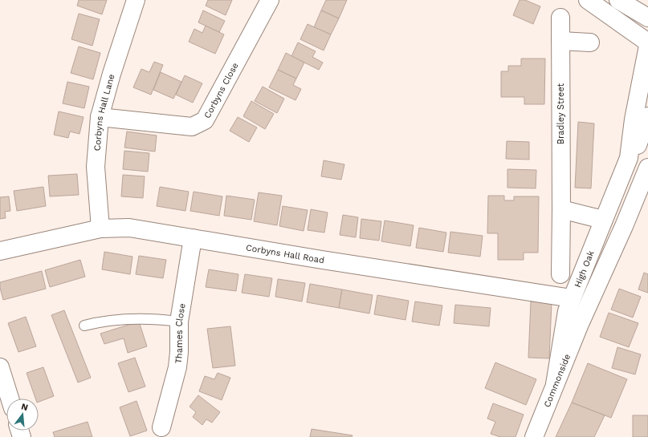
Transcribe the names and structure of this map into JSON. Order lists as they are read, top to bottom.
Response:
{
  "streets": {
    "street": [
      "Corbyns Close",
      "Corbyns Hall Lane",
      "Bradley Street",
      "Corbyns Hall Road",
      "High Oak",
      "Thames Close",
      "Commonside"
    ]
  },
  "crossings": [
    ["Corbyns Close", "Corbyns Hall Lane"],
    ["Corbyns Hall Lane", "Corbyns Hall Road"],
    ["Corbyns Hall Road", "High Oak"],
    ["Corbyns Hall Road", "Thames Close"],
    ["High Oak", "Commonside"]
  ],
  "north": "top"
}
